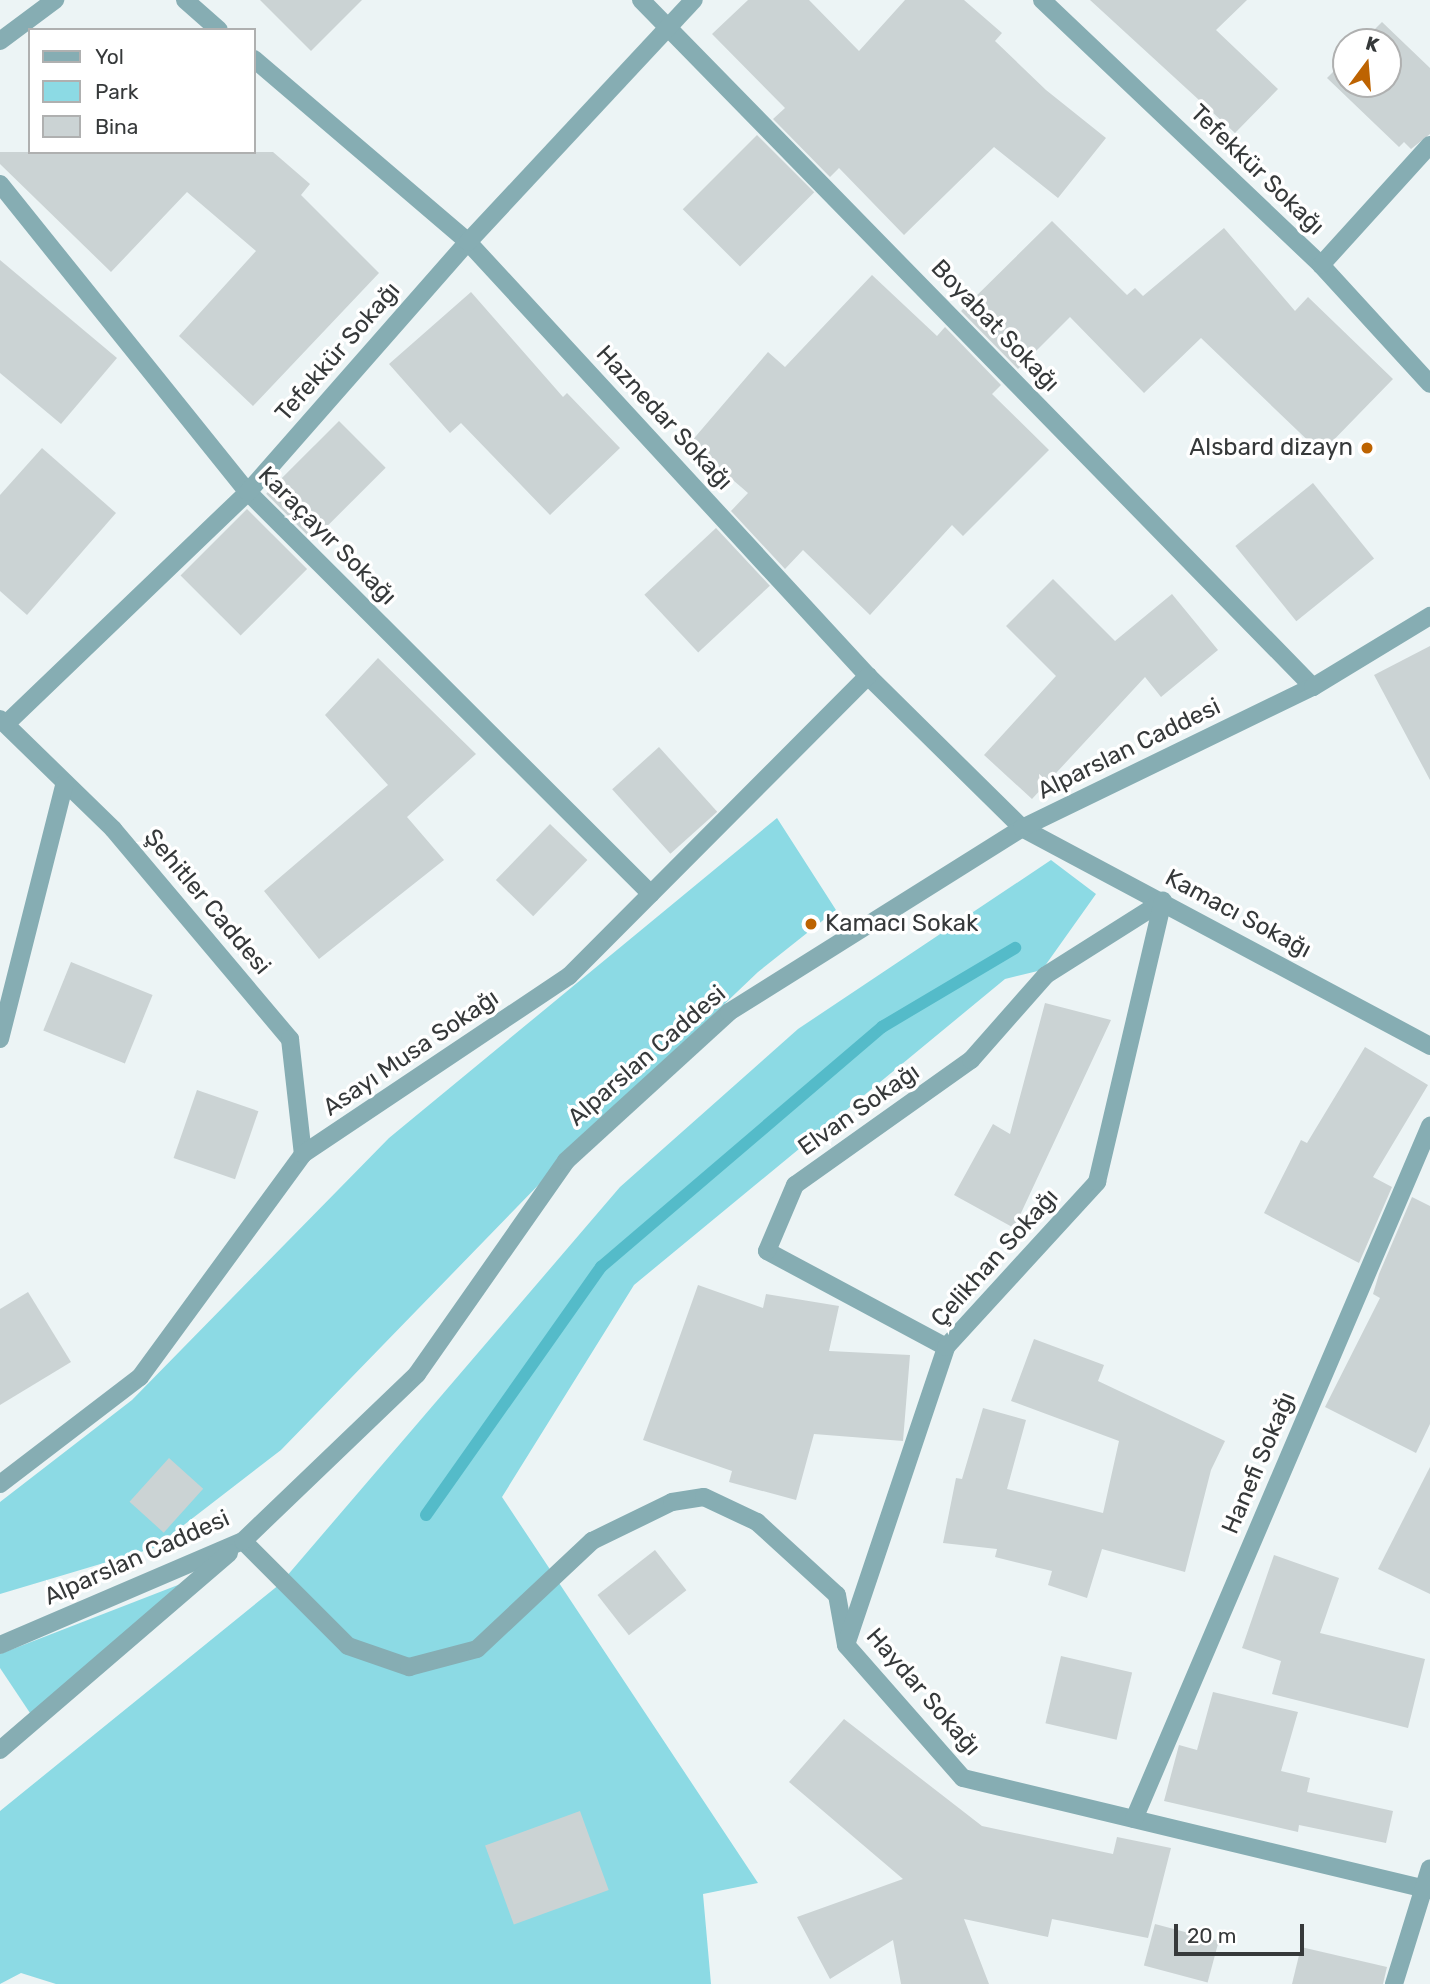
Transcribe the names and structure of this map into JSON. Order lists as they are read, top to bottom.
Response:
{
  "streets": {
    "street": [
      "Tefekkür Sokağı",
      "Boyabat Sokağı",
      "Haznedar Sokağı",
      "Karaçayır Sokağı",
      "Alparslan Caddesi",
      "Şehitler Caddesi",
      "Kamacı Sokağı",
      "Asayı Musa Sokağı",
      "Elvan Sokağı",
      "Çelikhan Sokağı",
      "Hanefi Sokağı",
      "Haydar Sokağı"
    ]
  },
  "crossings": [
    ["Tefekkür Sokağı", "Boyabat Sokağı"],
    ["Tefekkür Sokağı", "Haznedar Sokağı"],
    ["Tefekkür Sokağı", "Karaçayır Sokağı"],
    ["Tefekkür Sokağı", "Şehitler Caddesi"],
    ["Boyabat Sokağı", "Alparslan Caddesi"],
    ["Haznedar Sokağı", "Alparslan Caddesi"],
    ["Haznedar Sokağı", "Kamacı Sokağı"],
    ["Haznedar Sokağı", "Asayı Musa Sokağı"],
    ["Karaçayır Sokağı", "Asayı Musa Sokağı"],
    ["Alparslan Caddesi", "Kamacı Sokağı"],
    ["Alparslan Caddesi", "Haydar Sokağı"],
    ["Şehitler Caddesi", "Asayı Musa Sokağı"],
    ["Kamacı Sokağı", "Elvan Sokağı"],
    ["Kamacı Sokağı", "Çelikhan Sokağı"],
    ["Elvan Sokağı", "Çelikhan Sokağı"],
    ["Çelikhan Sokağı", "Haydar Sokağı"],
    ["Hanefi Sokağı", "Haydar Sokağı"]
  ],
  "places": ["Alsbard dizayn", "Kamacı Sokak"],
  "legend": ["Yol", "Park", "Bina"],
  "scale_bar": "20 m",
  "north": "top"
}
